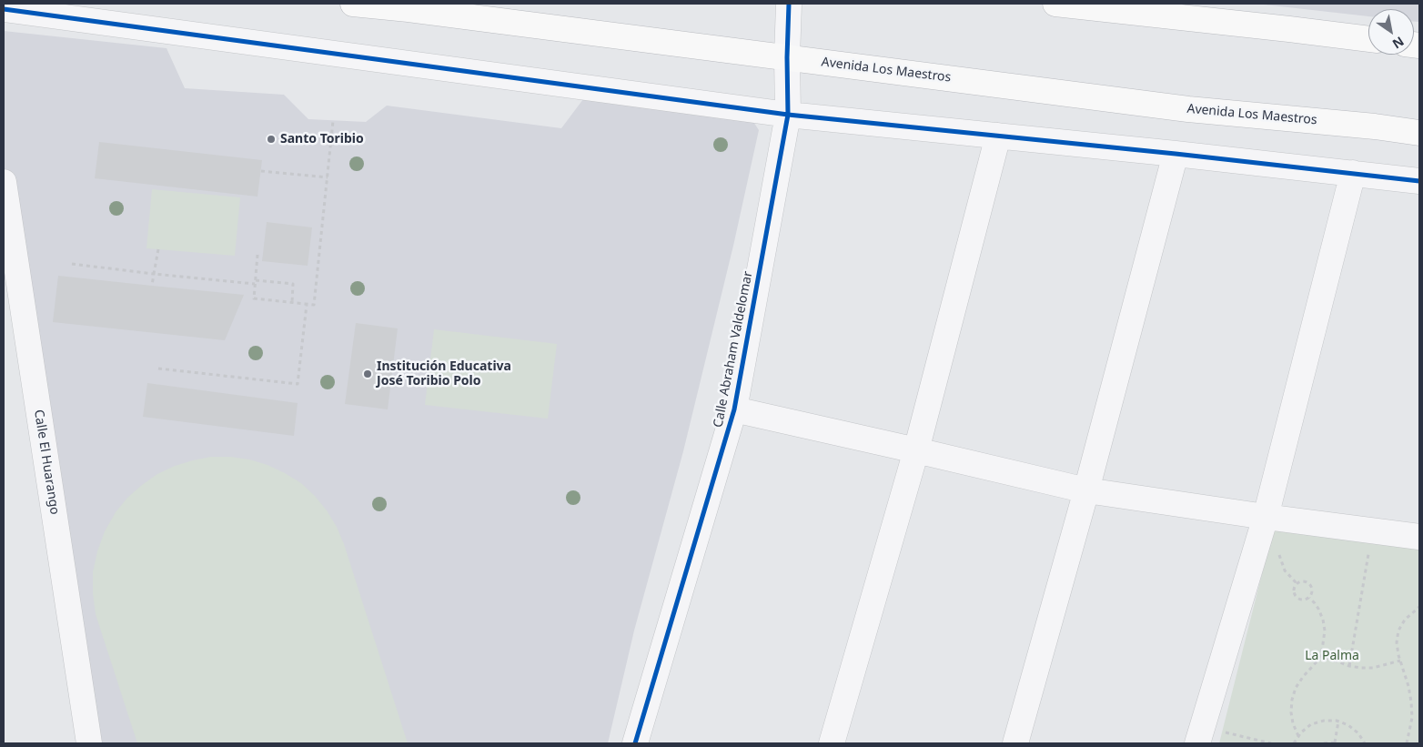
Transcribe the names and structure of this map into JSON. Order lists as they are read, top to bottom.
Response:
{
  "streets": {
    "highway": ["Avenida Los Maestros"],
    "street": ["Calle Abraham Valdelomar", "Calle El Huarango"]
  },
  "crossings": [
    ["Avenida Los Maestros", "Calle Abraham Valdelomar"]
  ],
  "parks": ["La Palma"],
  "places": ["Santo Toribio", "Institución Educativa José Toribio Polo"],
  "north": "bottom right"
}
